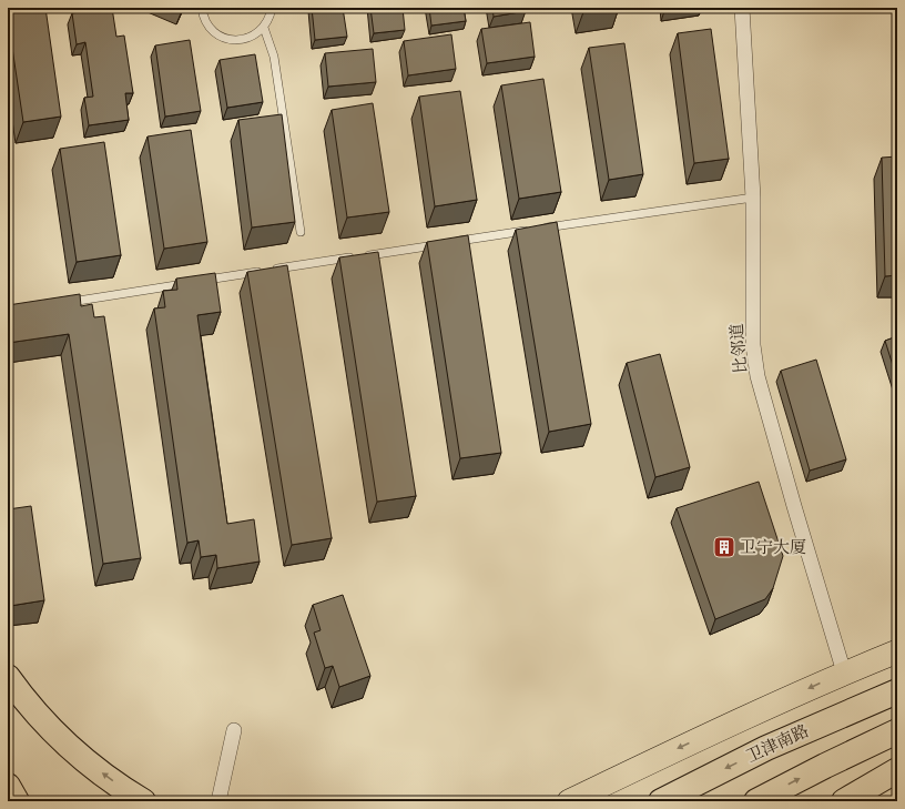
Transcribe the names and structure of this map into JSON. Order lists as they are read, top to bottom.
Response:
{
  "streets": {
    "highway": ["卫津南路"],
    "street": ["比邻道"]
  },
  "places": {
    "building": ["卫宁大厦"]
  }
}
